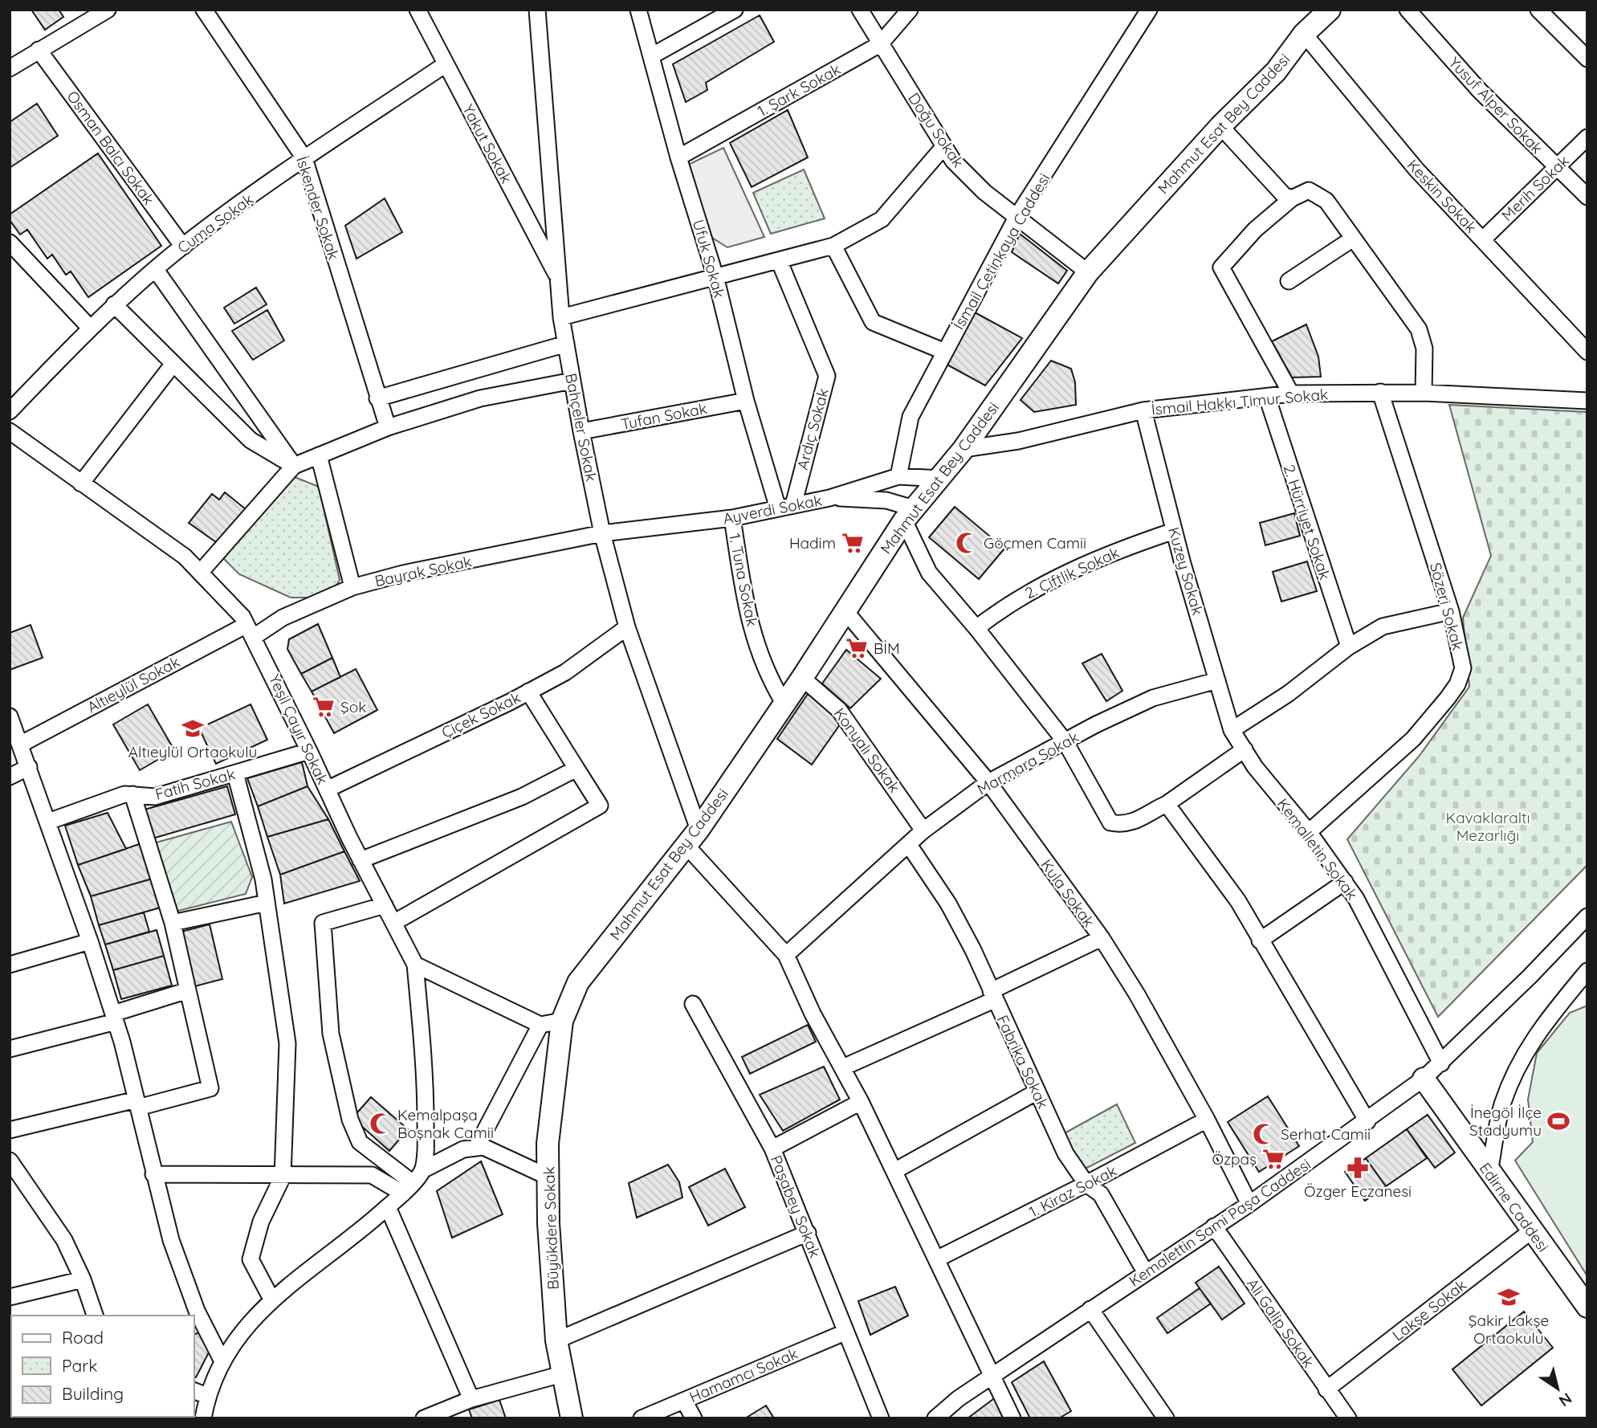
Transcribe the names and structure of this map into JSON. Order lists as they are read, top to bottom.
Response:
{
  "streets": {
    "street": [
      "1. Şark Sokak",
      "Yusuf Alper Sokak",
      "Mahmut Esat Bey Caddesi",
      "Doğu Sokak",
      "Yakut Sokak",
      "Osman Balcı Sokak",
      "Merih Sokak",
      "Keskin Sokak",
      "İskender Sokak",
      "Cuma Sokak",
      "İsmail Çetinkaya Caddesi",
      "Ufuk Sokak",
      "İsmail Hakkı Timur Sokak",
      "Tufan Sokak",
      "Bahçeler Sokak",
      "Ardıç Sokak",
      "Ayverdi Sokak",
      "2. Hürriyet Sokak",
      "Bayrak Sokak",
      "Kuzey Sokak",
      "2. Çiftlik Sokak",
      "1. Tuna Sokak",
      "Sözeri Sokak",
      "Altıeylül Sokak",
      "Çiçek Sokak",
      "Yeşil Çayır Sokak",
      "Konyalı Sokak",
      "Marmara Sokak",
      "Fatih Sokak",
      "Kemalletin Sokak",
      "Kula Sokak",
      "Fabrika Sokak",
      "1. Kiraz Sokak",
      "Paşabey Sokak",
      "Edirne Caddesi",
      "Kemalettin Sami Paşa Caddesi",
      "Büyükdere Sokak",
      "Lakşe Sokak",
      "Ali Galip Sokak",
      "Hamamcı Sokak"
    ]
  },
  "crossings": [
    ["1. Şark Sokak", "Doğu Sokak"],
    ["1. Şark Sokak", "Ufuk Sokak"],
    ["Yusuf Alper Sokak", "Merih Sokak"],
    ["Mahmut Esat Bey Caddesi", "Doğu Sokak"],
    ["Mahmut Esat Bey Caddesi", "Keskin Sokak"],
    ["Mahmut Esat Bey Caddesi", "İsmail Hakkı Timur Sokak"],
    ["Mahmut Esat Bey Caddesi", "Bahçeler Sokak"],
    ["Mahmut Esat Bey Caddesi", "Ayverdi Sokak"],
    ["Mahmut Esat Bey Caddesi", "1. Tuna Sokak"],
    ["Mahmut Esat Bey Caddesi", "Konyalı Sokak"],
    ["Mahmut Esat Bey Caddesi", "Kula Sokak"],
    ["Mahmut Esat Bey Caddesi", "Büyükdere Sokak"],
    ["Doğu Sokak", "İsmail Çetinkaya Caddesi"],
    ["Yakut Sokak", "Cuma Sokak"],
    ["Yakut Sokak", "Bahçeler Sokak"],
    ["Osman Balcı Sokak", "Cuma Sokak"],
    ["Merih Sokak", "Keskin Sokak"],
    ["İskender Sokak", "Cuma Sokak"],
    ["İsmail Çetinkaya Caddesi", "Ayverdi Sokak"],
    ["Ufuk Sokak", "Tufan Sokak"],
    ["Ufuk Sokak", "Ardıç Sokak"],
    ["Ufuk Sokak", "Ayverdi Sokak"],
    ["İsmail Hakkı Timur Sokak", "2. Hürriyet Sokak"],
    ["İsmail Hakkı Timur Sokak", "Kuzey Sokak"],
    ["İsmail Hakkı Timur Sokak", "Sözeri Sokak"],
    ["Tufan Sokak", "Bahçeler Sokak"],
    ["Bahçeler Sokak", "Ayverdi Sokak"],
    ["Bahçeler Sokak", "Bayrak Sokak"],
    ["Bahçeler Sokak", "Çiçek Sokak"],
    ["Ardıç Sokak", "Ayverdi Sokak"],
    ["Ayverdi Sokak", "Bayrak Sokak"],
    ["Ayverdi Sokak", "1. Tuna Sokak"],
    ["Bayrak Sokak", "Altıeylül Sokak"],
    ["Bayrak Sokak", "Yeşil Çayır Sokak"],
    ["Kuzey Sokak", "2. Çiftlik Sokak"],
    ["Kuzey Sokak", "Marmara Sokak"],
    ["Kuzey Sokak", "Kemalletin Sokak"],
    ["Sözeri Sokak", "Kemalletin Sokak"],
    ["Altıeylül Sokak", "Yeşil Çayır Sokak"],
    ["Çiçek Sokak", "Yeşil Çayır Sokak"],
    ["Yeşil Çayır Sokak", "Fatih Sokak"],
    ["Konyalı Sokak", "Marmara Sokak"],
    ["Marmara Sokak", "Kula Sokak"],
    ["Marmara Sokak", "Fabrika Sokak"],
    ["Kemalletin Sokak", "Kemalettin Sami Paşa Caddesi"],
    ["Kula Sokak", "1. Kiraz Sokak"],
    ["Kula Sokak", "Kemalettin Sami Paşa Caddesi"],
    ["Fabrika Sokak", "1. Kiraz Sokak"],
    ["Fabrika Sokak", "Kemalettin Sami Paşa Caddesi"],
    ["Paşabey Sokak", "Hamamcı Sokak"],
    ["Edirne Caddesi", "Kemalettin Sami Paşa Caddesi"],
    ["Edirne Caddesi", "Lakşe Sokak"],
    ["Kemalettin Sami Paşa Caddesi", "Ali Galip Sokak"],
    ["Lakşe Sokak", "Ali Galip Sokak"]
  ],
  "parks": ["Kavaklaraltı Mezarlığı"],
  "places": {
    "supermarket": [
      "Hadim",
      "BİM",
      "Şok",
      "Özpaş"
    ],
    "mosque": ["Göçmen Camii", "Kemalpaşa Boşnak Camii", "Serhat Camii"],
    "school or university": ["Altıeylül Ortaokulu", "Şakir Lakşe Ortaokulu"],
    "sports": ["İnegöl İlçe Stadyumu"],
    "pharmacy": ["Özger Eczanesi"]
  },
  "legend": ["Road", "Park", "Building"],
  "north": "bottom right"
}
